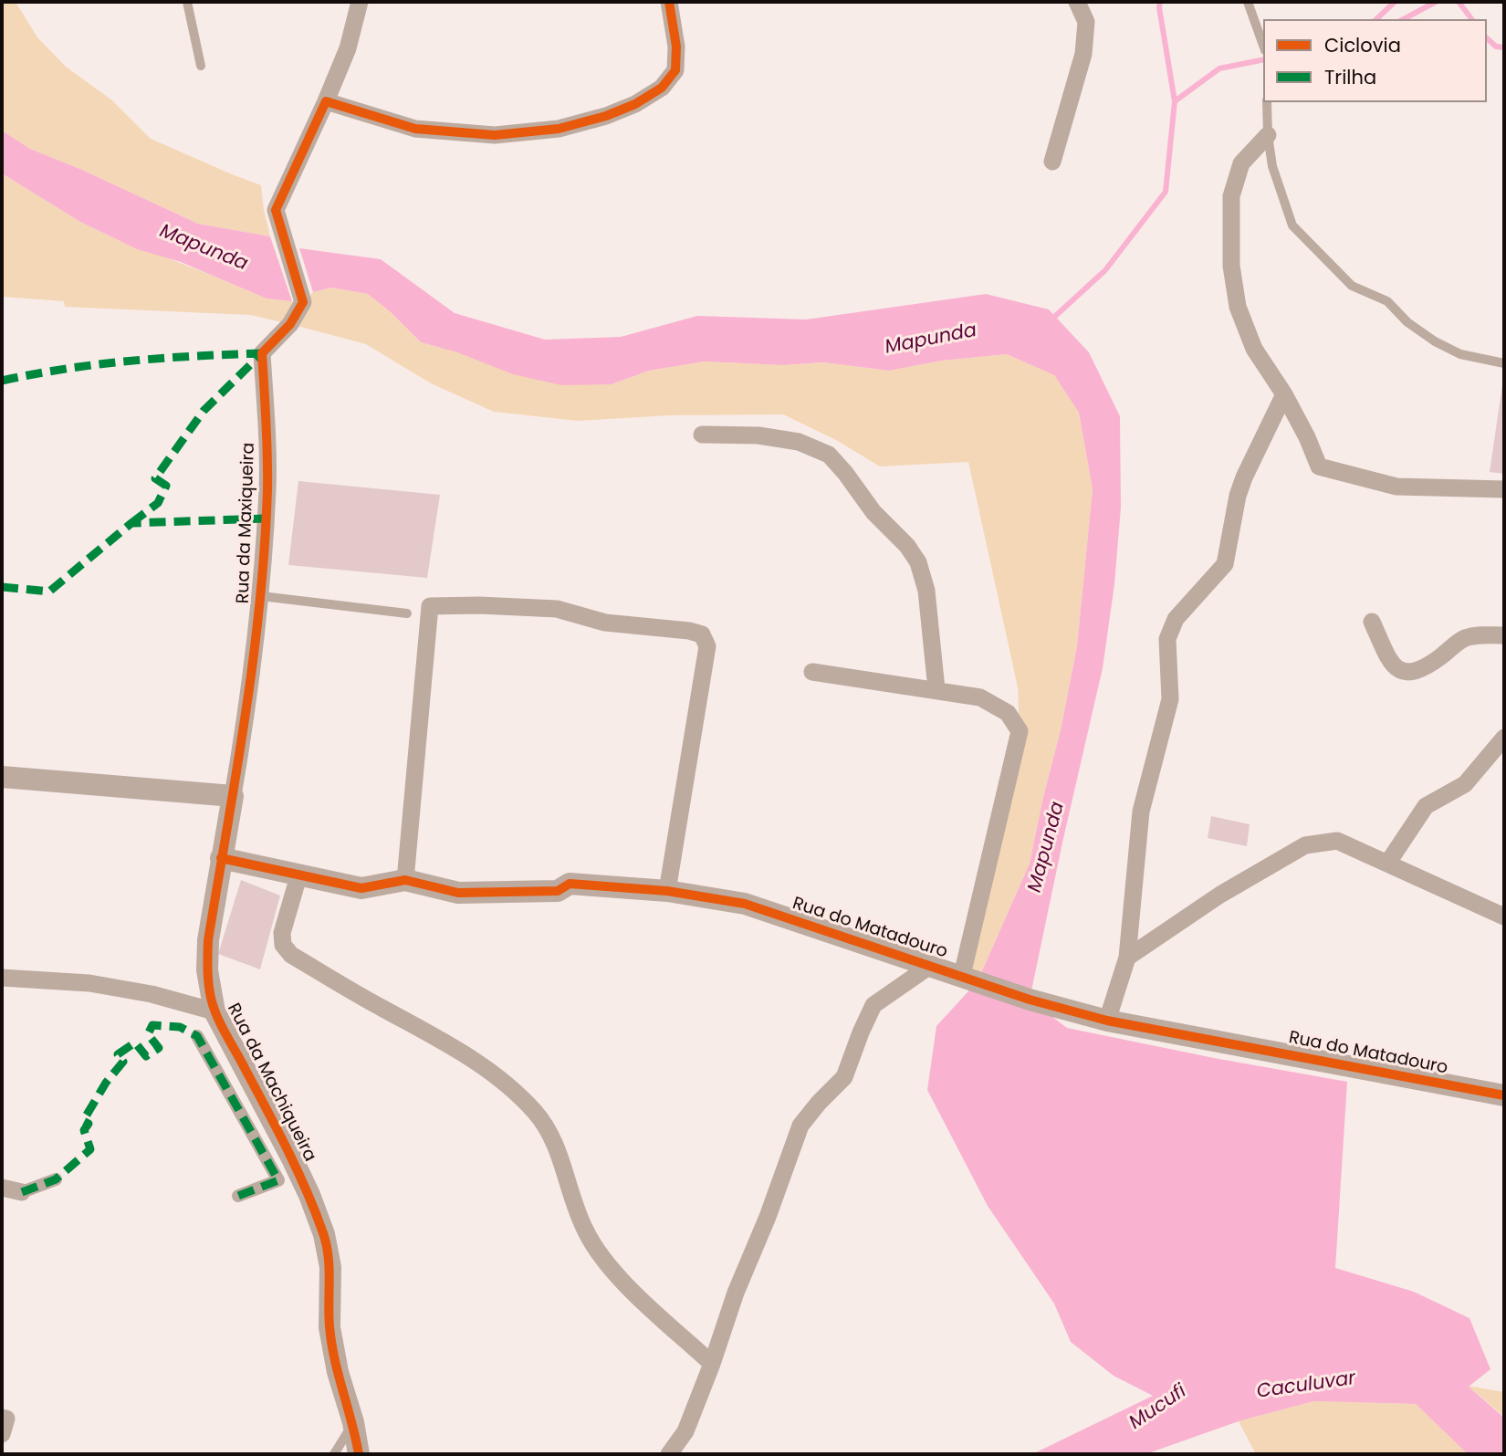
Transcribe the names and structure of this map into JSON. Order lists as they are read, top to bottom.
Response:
{
  "streets": {
    "street": ["Rua da Maxiqueira", "Rua do Matadouro", "Rua da Machiqueira"]
  },
  "crossings": [
    ["Rua da Maxiqueira", "Rua da Machiqueira"],
    ["Rua do Matadouro", "Rua da Machiqueira"]
  ],
  "water": ["Mapunda", "Caculuvar", "Mucufi"],
  "legend": ["Ciclovia", "Trilha"]
}
